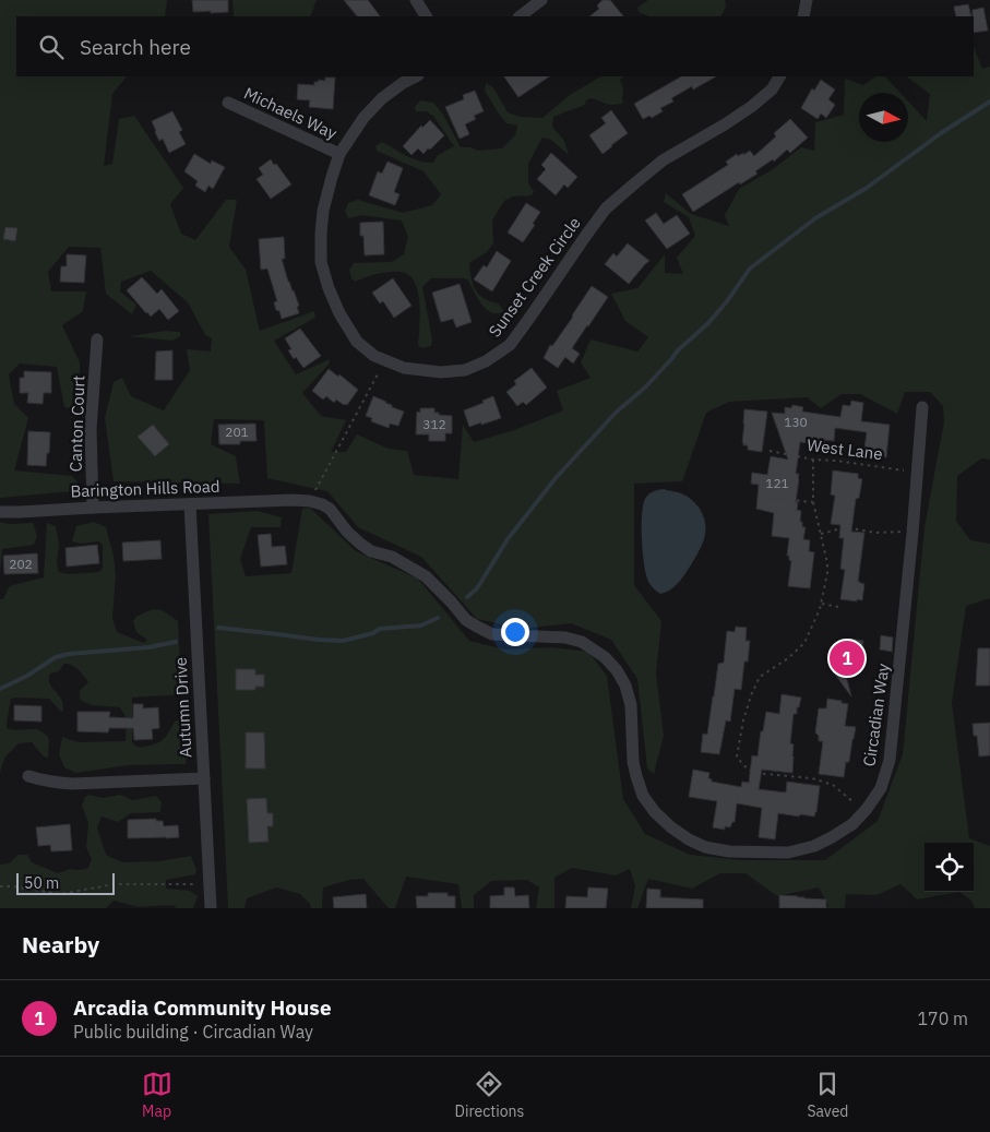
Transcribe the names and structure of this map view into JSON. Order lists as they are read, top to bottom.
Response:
{
  "streets": {
    "street": [
      "Michaels Way",
      "Sunset Creek Circle",
      "Canton Court",
      "Barington Hills Road",
      "Autumn Drive",
      "Circadian Way"
    ],
    "path": ["West Lane"]
  },
  "crossings": [
    ["Michaels Way", "Sunset Creek Circle"],
    ["Canton Court", "Barington Hills Road"],
    ["West Lane", "Circadian Way"],
    ["Barington Hills Road", "Autumn Drive"],
    ["Barington Hills Road", "Circadian Way"]
  ],
  "house_numbers": [
    "130",
    "312",
    "201",
    "121",
    "202"
  ],
  "scale_bar": "50 m",
  "north": "right",
  "page": {
    "search": "Search here",
    "pins": "1",
    "scale": "50 m",
    "heading": "Nearby",
    "list": [
      {
        "mark": "1",
        "name": "Arcadia Community House",
        "note": "Public building · Circadian Way",
        "value": "170 m"
      }
    ],
    "nav": ["Map", "Directions", "Saved"]
  }
}
